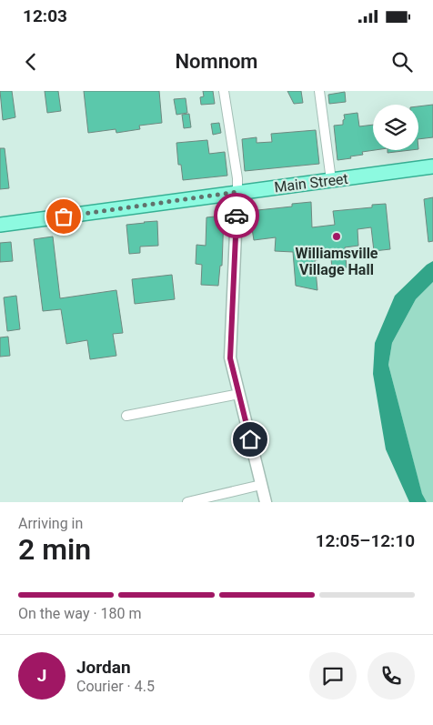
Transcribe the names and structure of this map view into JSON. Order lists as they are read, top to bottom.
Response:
{
  "streets": {
    "main road": ["Main Street"]
  },
  "places": ["Williamsville Village Hall"],
  "page": {
    "status": "12:03",
    "header": "Nomnom",
    "heading": ["2 min", "Arriving in", "12:05–12:10"],
    "panel": ["Jordan", "Courier · 4.5"],
    "bar": "On the way · 180 m",
    "round": "J"
  }
}
